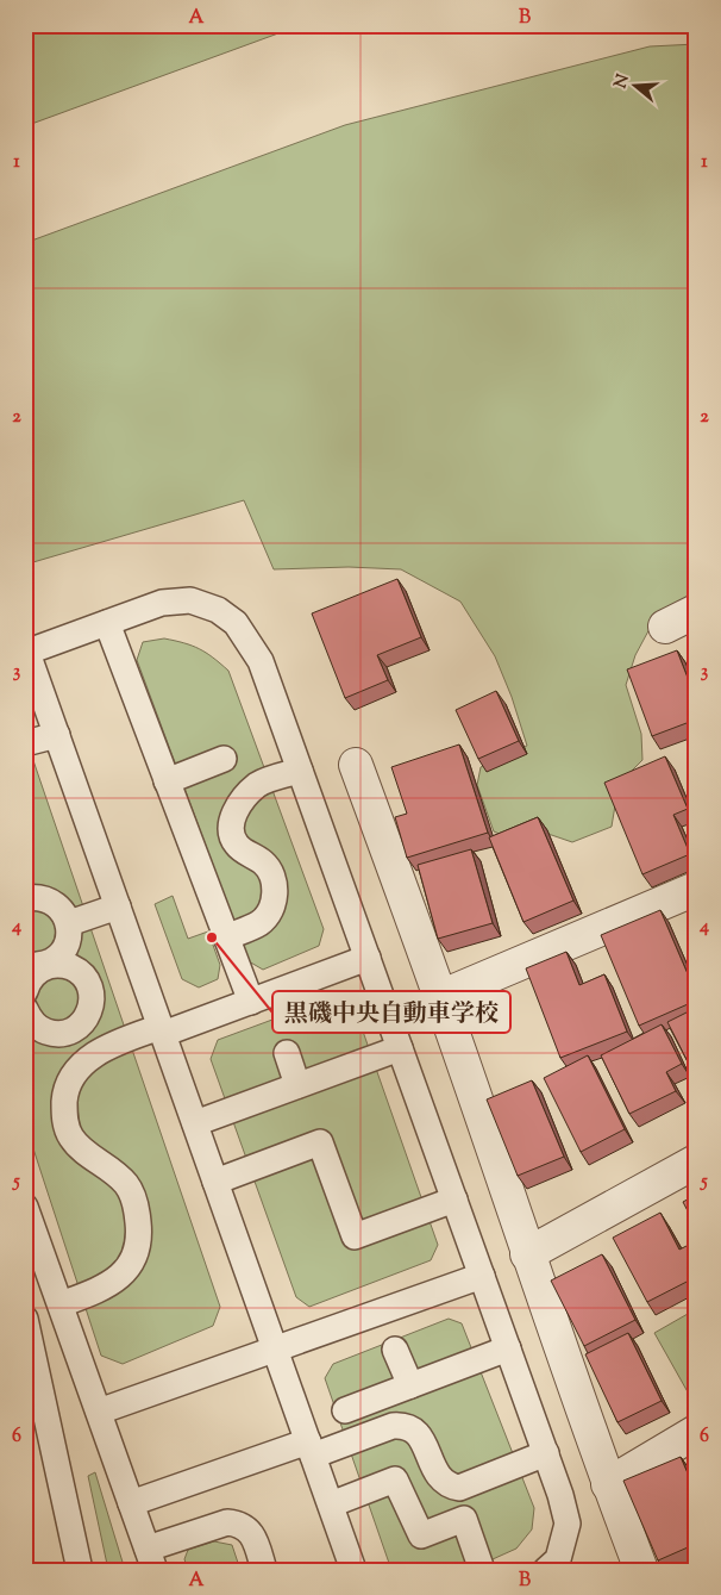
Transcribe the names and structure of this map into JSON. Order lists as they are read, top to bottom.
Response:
{
  "places": ["黒磯中央自動車学校"],
  "north": "left",
  "grid": {
    "columns": ["A", "B"],
    "rows": [
      "1",
      "2",
      "3",
      "4",
      "5",
      "6"
    ]
  }
}
